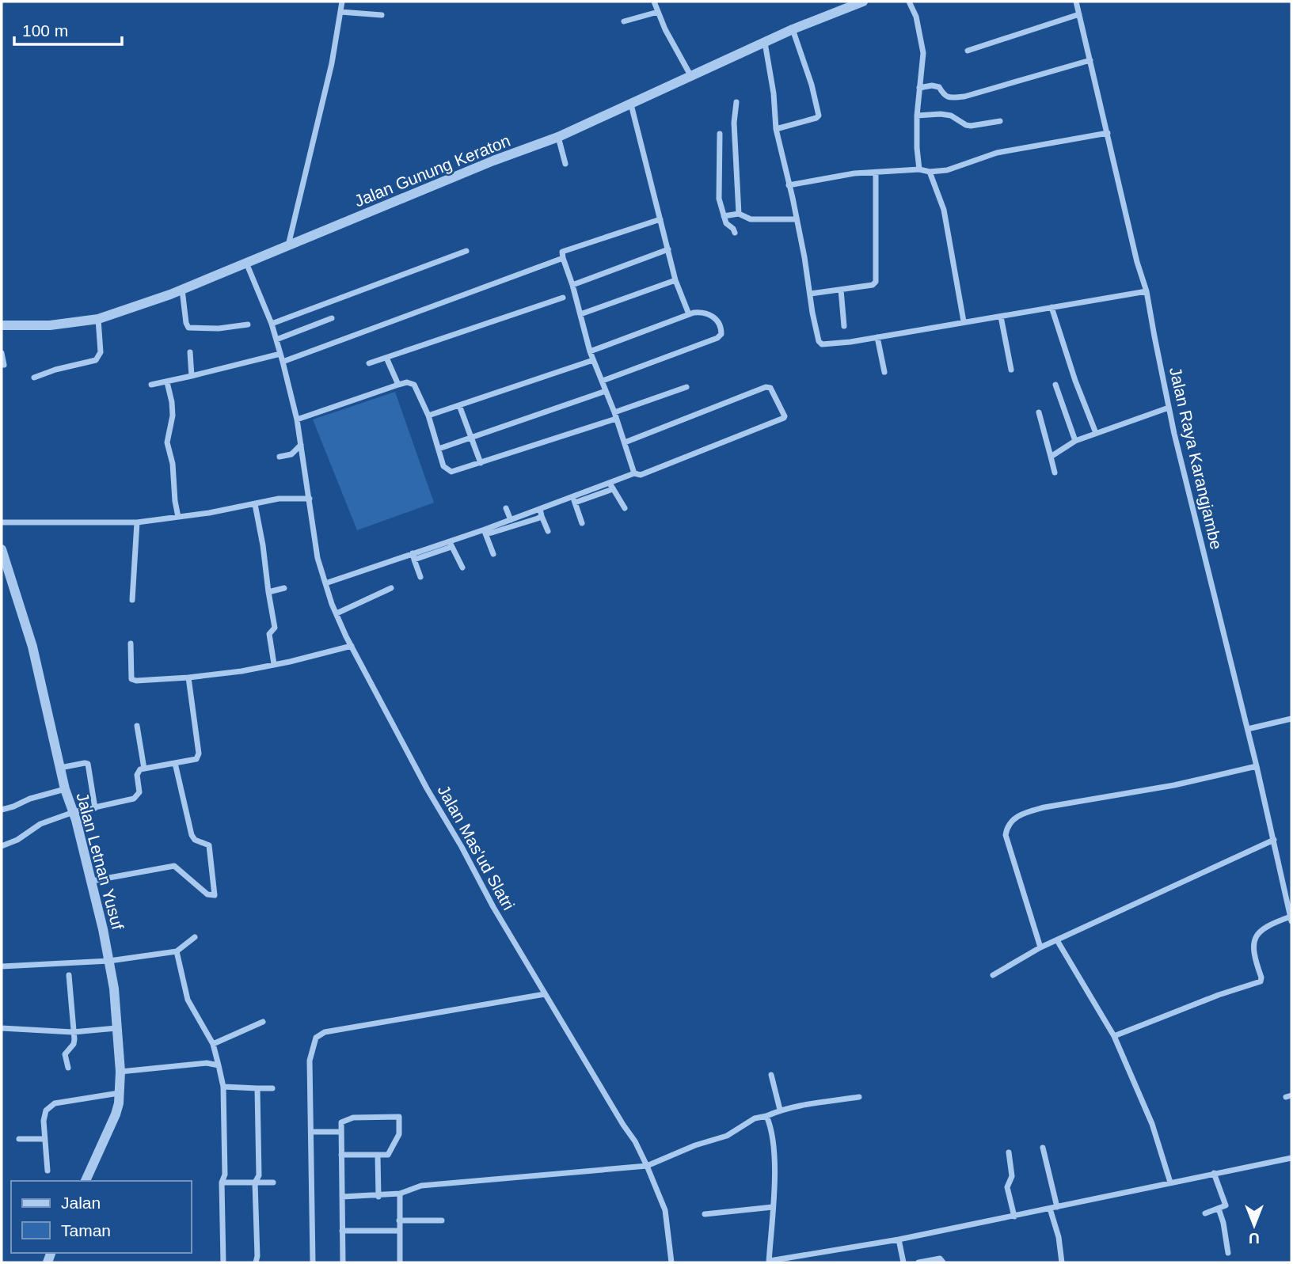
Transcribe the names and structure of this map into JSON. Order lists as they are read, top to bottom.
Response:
{
  "streets": {
    "street": [
      "Jalan Gunung Keraton",
      "Jalan Raya Karangjambe",
      "Jalan Mas'ud Slatri",
      "Jalan Letnan Yusuf"
    ]
  },
  "crossings": [
    ["Jalan Gunung Keraton", "Jalan Mas'ud Slatri"]
  ],
  "legend": ["Jalan", "Taman"],
  "scale_bar": "100 m",
  "north": "bottom"
}
